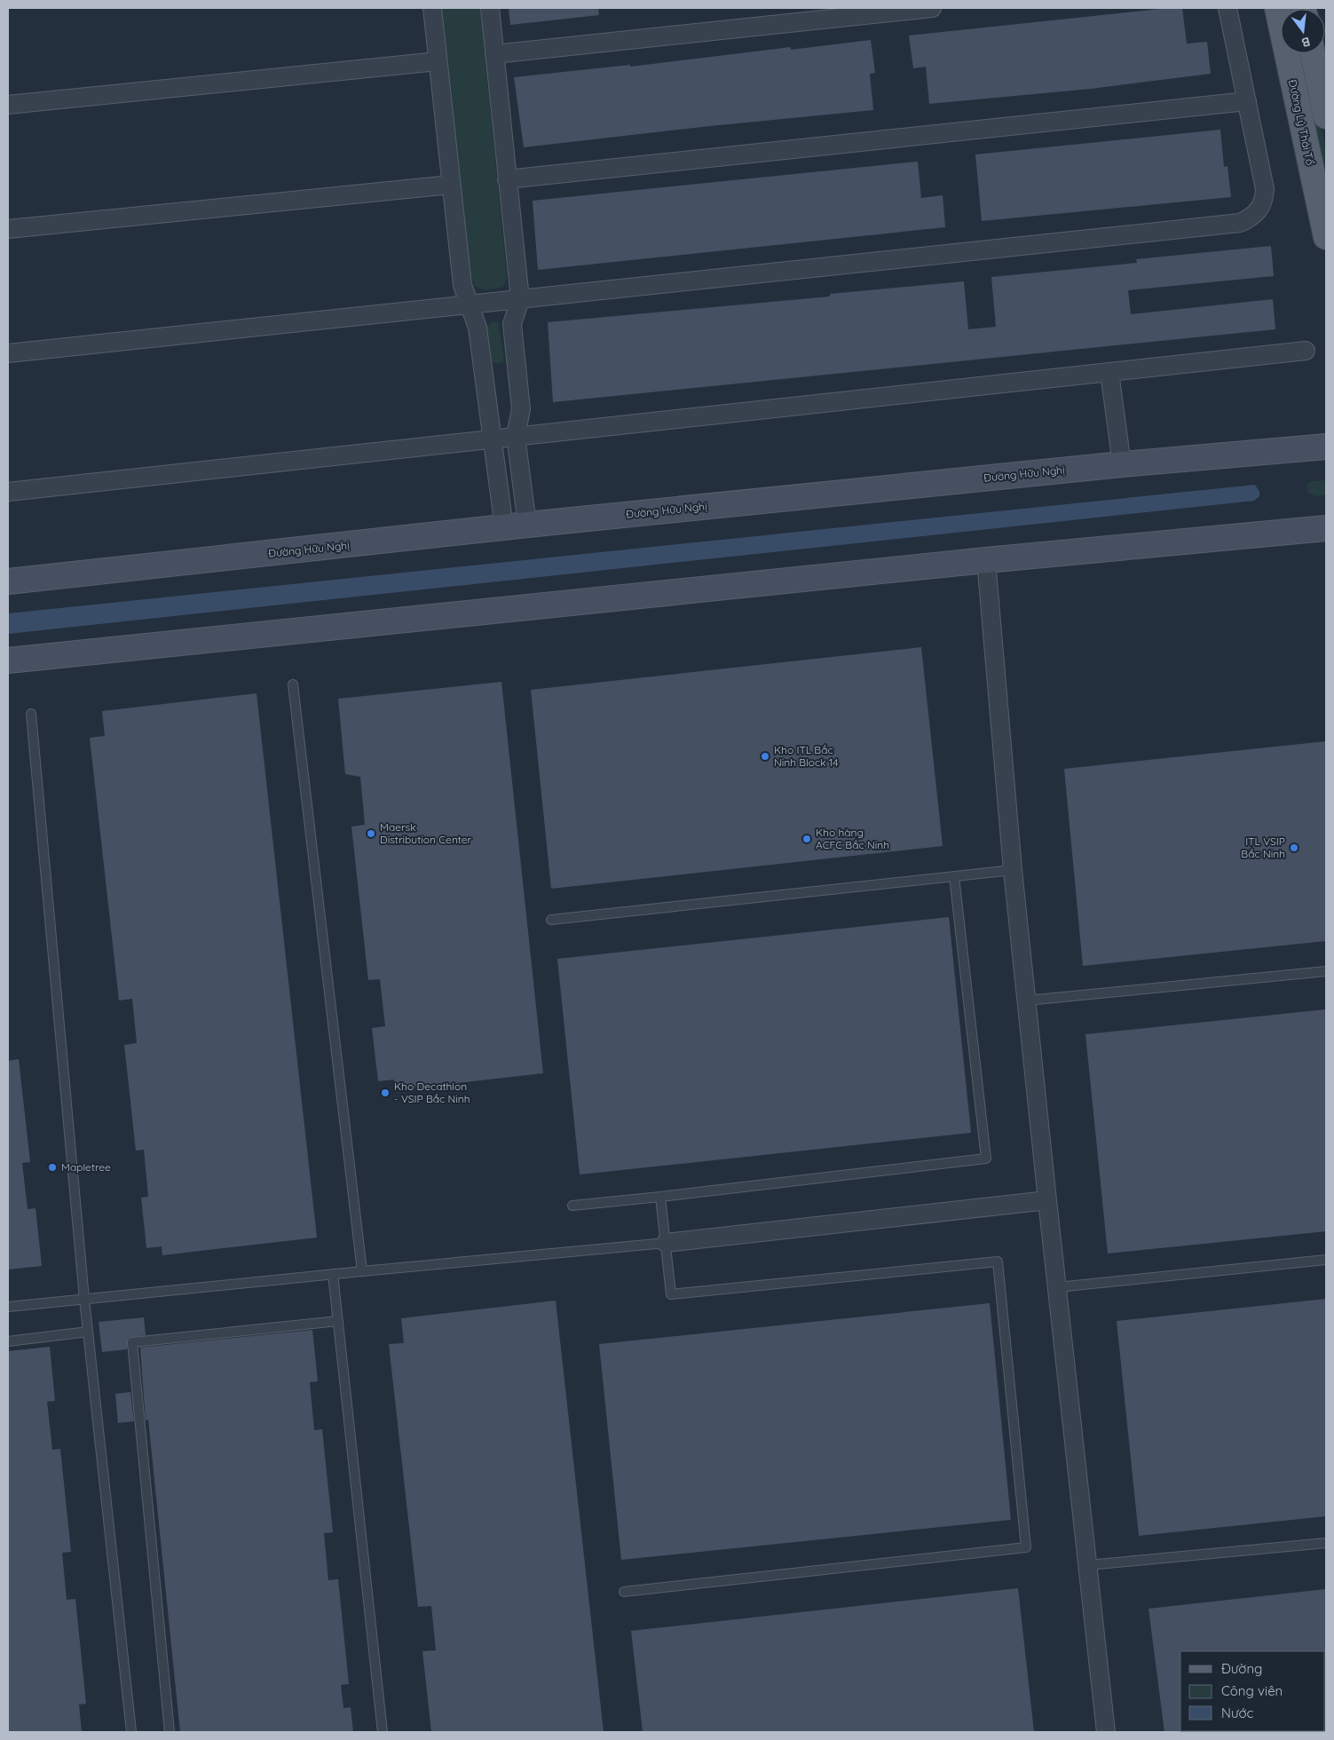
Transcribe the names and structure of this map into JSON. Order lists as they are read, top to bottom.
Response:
{
  "streets": {
    "main road": ["Đường Lý Thái Tổ", "Đường Hữu Nghị"]
  },
  "places": [
    "Kho ITL Bắc Ninh Block 14",
    "Maersk Distribution Center",
    "Kho hàng ACFC Bắc Ninh",
    "ITL VSIP Bắc Ninh",
    "Kho Decathlon - VSIP Bắc Ninh",
    "Mapletree"
  ],
  "legend": ["Đường", "Công viên", "Nước"],
  "north": "bottom"
}
